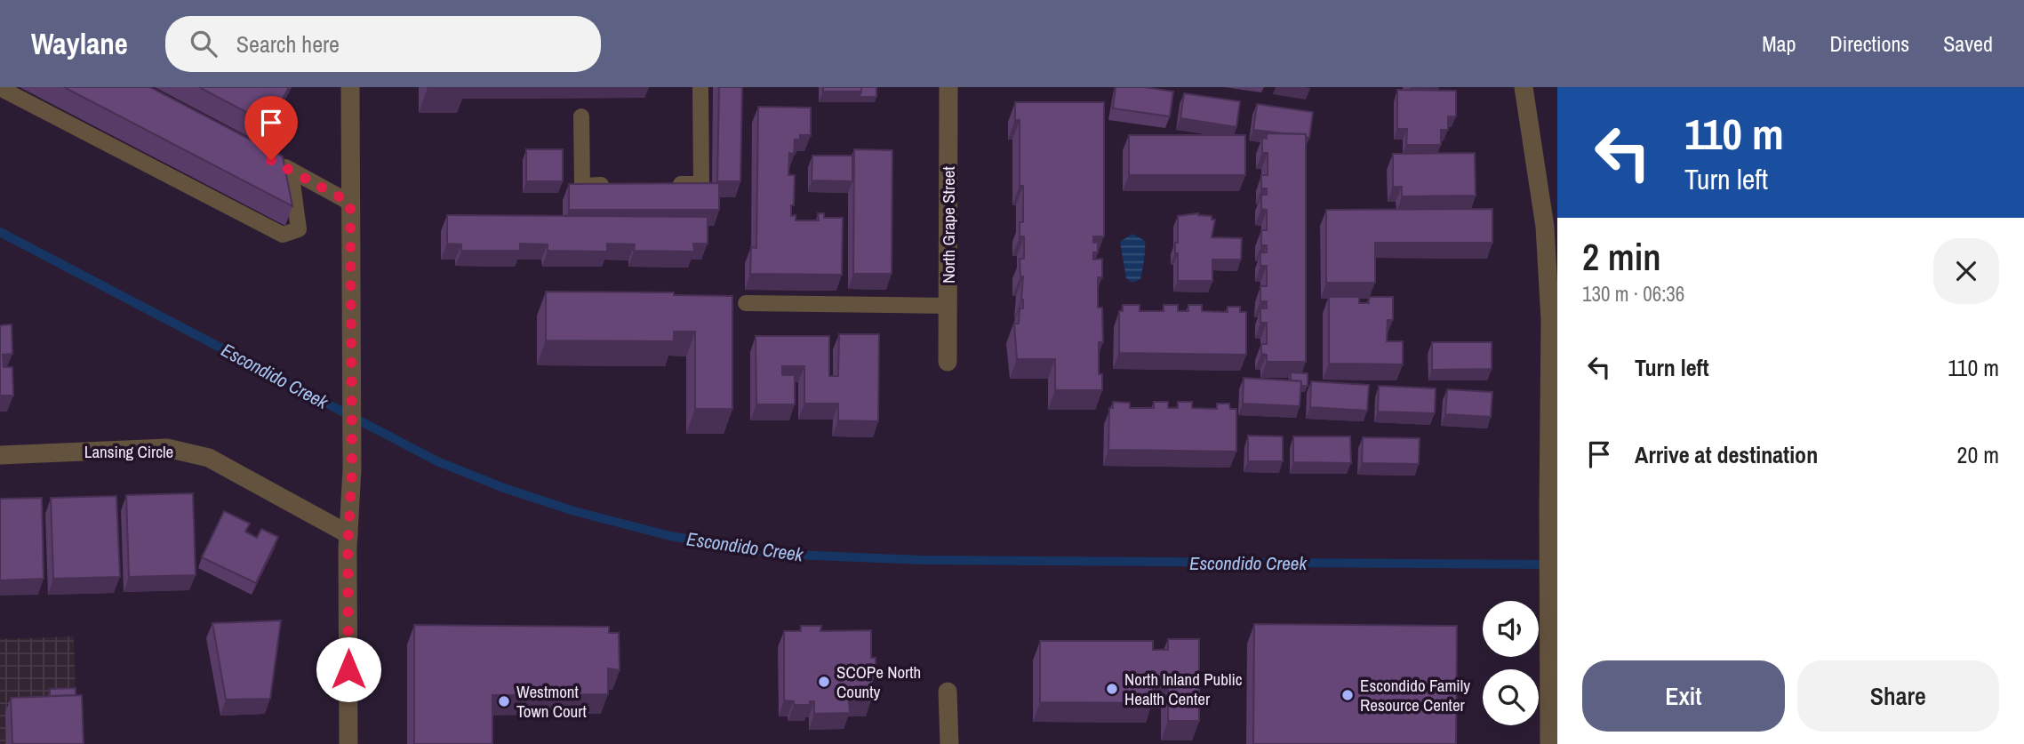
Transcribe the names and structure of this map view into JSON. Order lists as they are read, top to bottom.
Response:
{
  "streets": {
    "street": ["North Grape Street", "Lansing Circle"]
  },
  "water": ["Escondido Creek"],
  "places": [
    "SCOPe North County",
    "North Inland Public Health Center",
    "Escondido Family Resource Center",
    "Westmont Town Court"
  ],
  "page": {
    "header": "Waylane",
    "search": "Search here",
    "nav": ["Map", "Directions", "Saved"],
    "turn": ["110 m", "Turn left"],
    "heading": ["2 min", "130 m · 06:36"],
    "list": [
      {
        "name": "Turn left",
        "value": "110 m"
      },
      {
        "name": "Arrive at destination",
        "value": "20 m"
      }
    ],
    "buttons": ["Exit", "Share"]
  }
}
